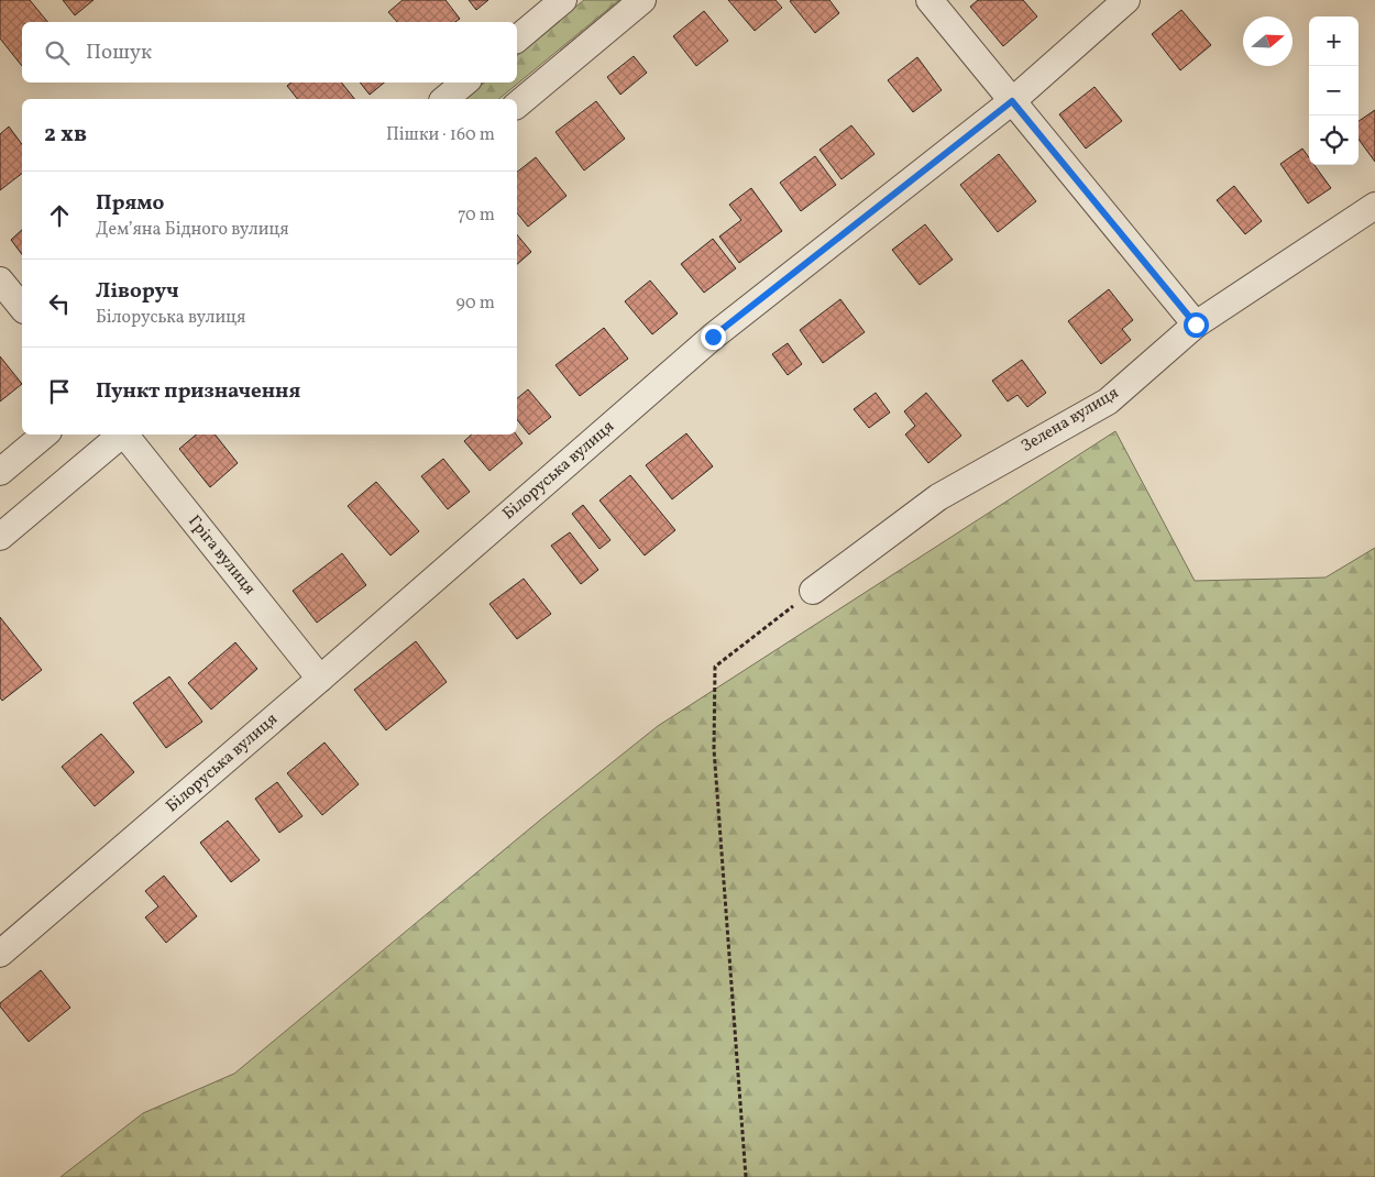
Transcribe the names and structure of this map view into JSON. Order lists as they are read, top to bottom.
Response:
{
  "streets": {
    "street": ["Зелена вулиця", "Білоруська вулиця", "Гріга вулиця"]
  },
  "crossings": [
    ["Білоруська вулиця", "Гріга вулиця"]
  ],
  "north": "right",
  "page": {
    "map_buttons": ["+", "−"],
    "search": "Пошук",
    "heading": ["2 хв", "Пішки · 160 m"],
    "list": [
      ["Прямо", "Дем’яна Бідного вулиця", "70 m"],
      ["Ліворуч", "Білоруська вулиця", "90 m"],
      "Пункт призначення"
    ]
  }
}
